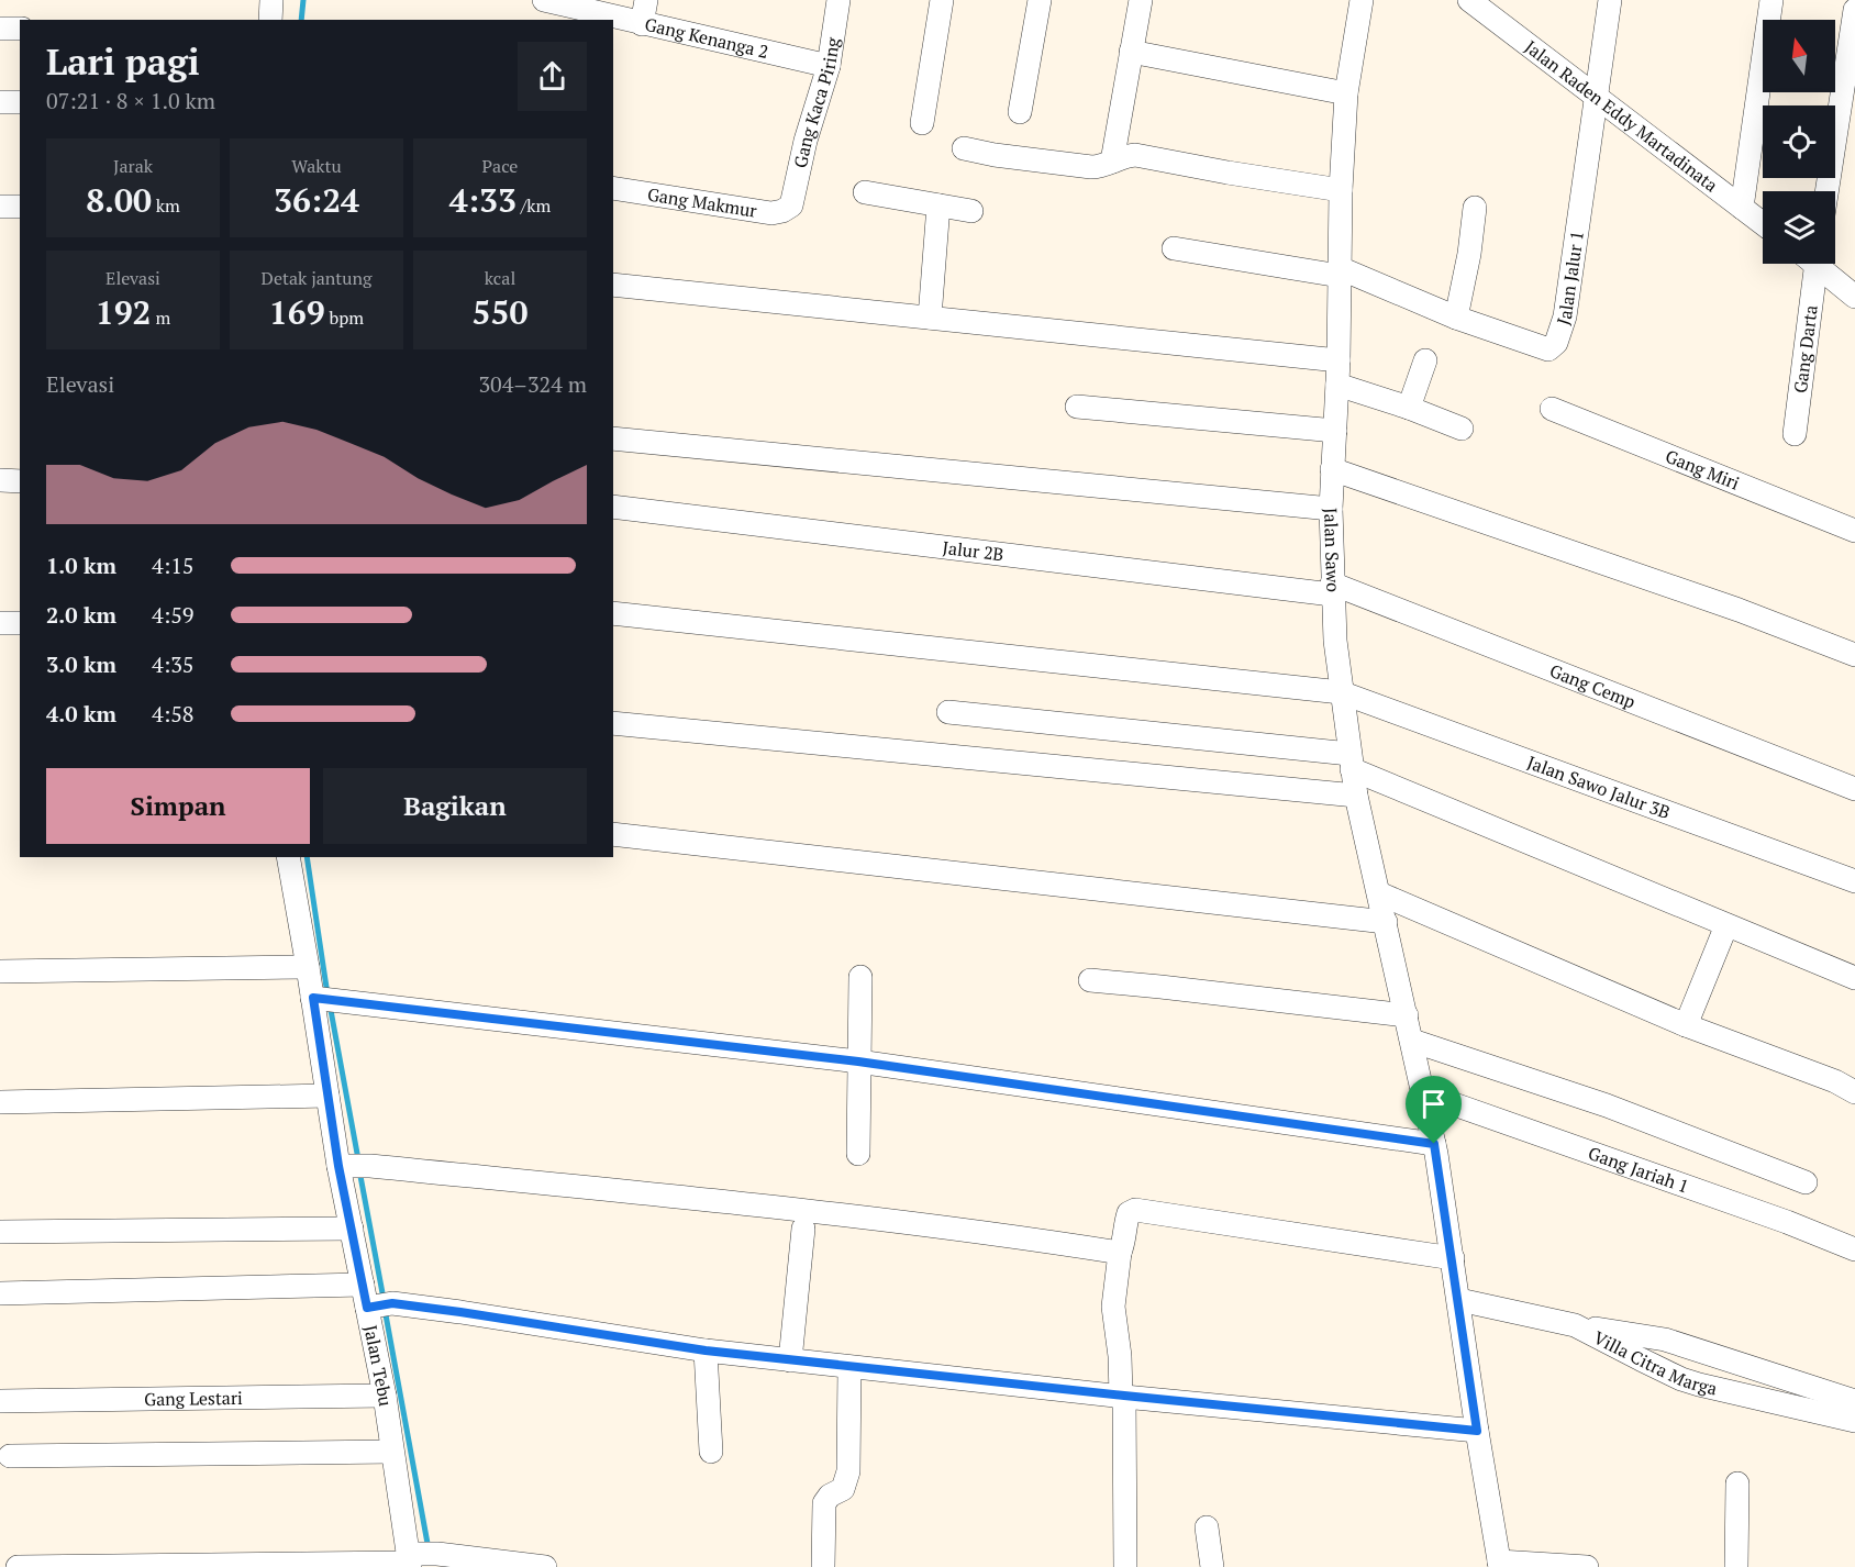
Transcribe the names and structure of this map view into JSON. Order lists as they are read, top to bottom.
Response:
{
  "streets": {
    "street": [
      "Gang Kenanga 2",
      "Gang Kaca Piring",
      "Jalan Raden Eddy Martadinata",
      "Gang Makmur",
      "Jalan Jalur 1",
      "Gang Darta",
      "Gang Miri",
      "Jalur 2B",
      "Jalan Sawo",
      "Gang Cemp",
      "Jalan Sawo Jalur 3B",
      "Gang Jariah 1",
      "Villa Citra Marga",
      "Jalan Tebu",
      "Gang Lestari"
    ]
  },
  "crossings": [
    ["Gang Kenanga 2", "Gang Kaca Piring"],
    ["Gang Kaca Piring", "Gang Makmur"],
    ["Jalan Raden Eddy Martadinata", "Jalan Jalur 1"],
    ["Jalan Jalur 1", "Jalan Sawo"],
    ["Jalur 2B", "Jalan Sawo"],
    ["Jalur 2B", "Gang Cemp"],
    ["Jalan Sawo", "Gang Cemp"],
    ["Jalan Sawo", "Jalan Sawo Jalur 3B"],
    ["Jalan Sawo", "Gang Jariah 1"],
    ["Jalan Sawo", "Villa Citra Marga"],
    ["Jalan Tebu", "Gang Lestari"]
  ],
  "north": "top",
  "page": {
    "heading": ["Lari pagi", "07:21 · 8 × 1.0 km"],
    "stats": [
      ["Jarak", "8.00 km"],
      ["Waktu", "36:24"],
      ["Pace", "4:33 /km"],
      ["Elevasi", "192 m"],
      ["Detak jantung", "169 bpm"],
      ["kcal", "550"]
    ],
    "chart": ["Elevasi", "304–324 m"],
    "list": [
      {
        "name": "1.0 km",
        "note": "4:15"
      },
      {
        "name": "2.0 km",
        "note": "4:59"
      },
      {
        "name": "3.0 km",
        "note": "4:35"
      },
      {
        "name": "4.0 km",
        "note": "4:58"
      }
    ],
    "buttons": ["Simpan", "Bagikan"]
  }
}
